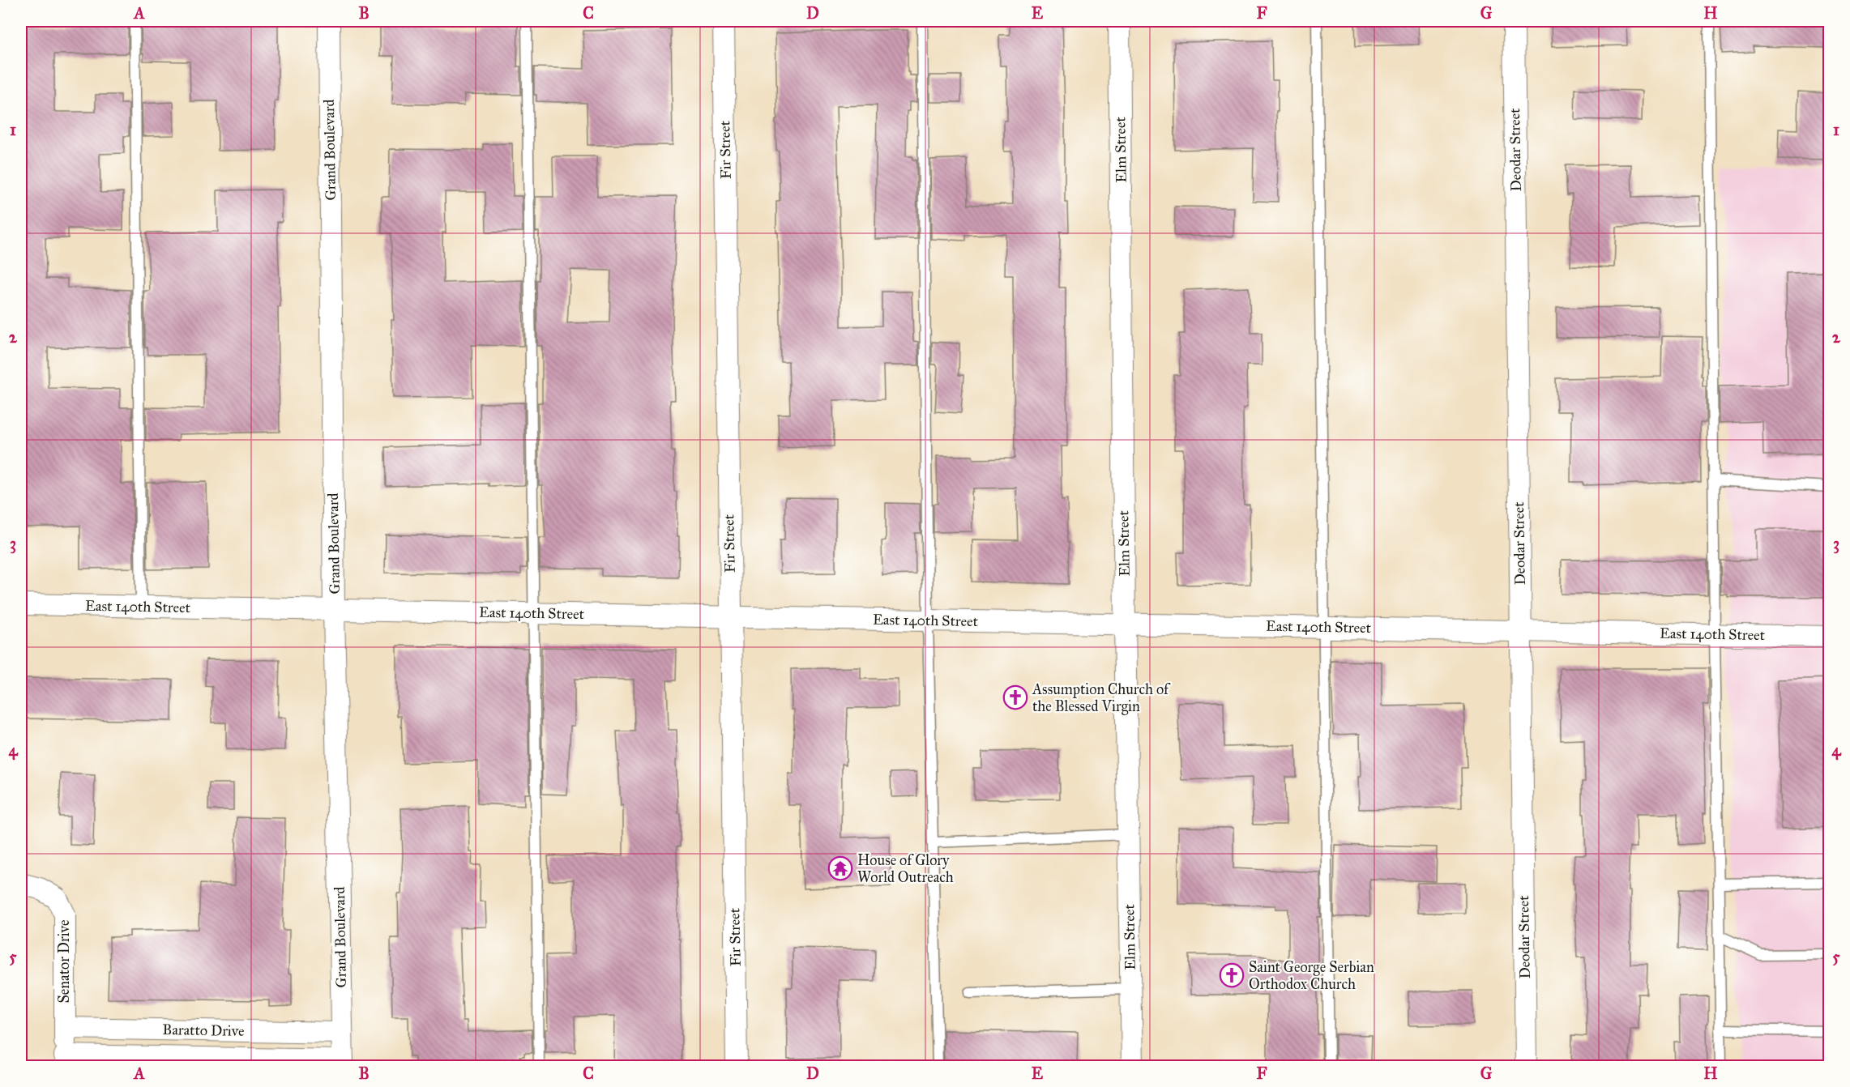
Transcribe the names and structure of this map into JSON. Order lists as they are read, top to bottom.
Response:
{
  "streets": {
    "street": [
      "Grand Boulevard",
      "Fir Street",
      "Elm Street",
      "Deodar Street",
      "East 140th Street",
      "Senator Drive",
      "Baratto Drive"
    ]
  },
  "crossings": [
    ["Grand Boulevard", "East 140th Street"],
    ["Grand Boulevard", "Baratto Drive"],
    ["Fir Street", "East 140th Street"],
    ["Elm Street", "East 140th Street"],
    ["Deodar Street", "East 140th Street"],
    ["Senator Drive", "Baratto Drive"]
  ],
  "places": {
    "church": ["Assumption Church of the Blessed Virgin", "Saint George Serbian Orthodox Church"],
    "temple": ["House of Glory World Outreach"]
  },
  "grid": {
    "columns": [
      "A",
      "B",
      "C",
      "D",
      "E",
      "F",
      "G",
      "H"
    ],
    "rows": [
      "1",
      "2",
      "3",
      "4",
      "5"
    ]
  }
}
